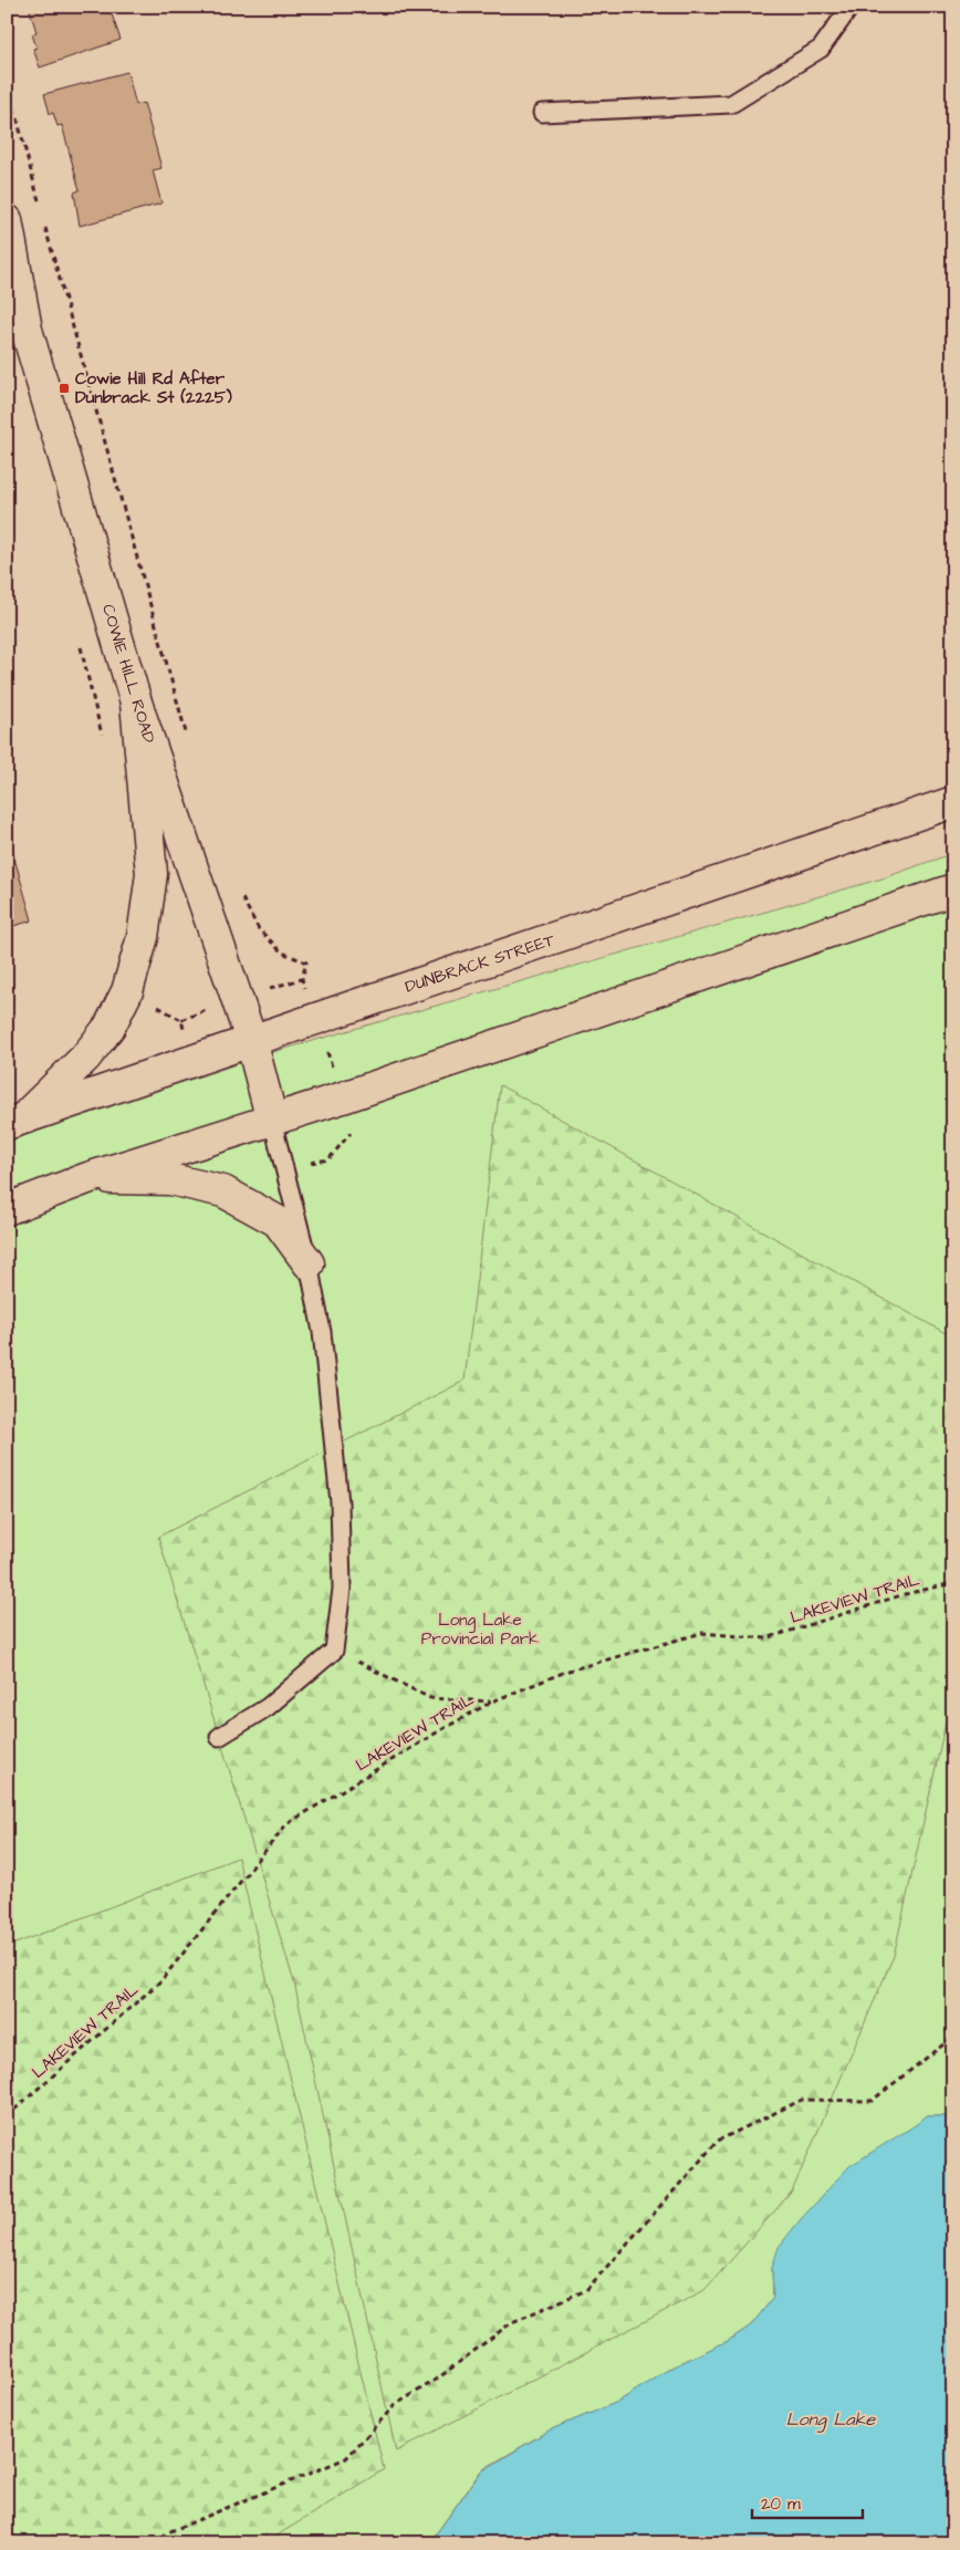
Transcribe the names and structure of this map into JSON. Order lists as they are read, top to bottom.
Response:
{
  "streets": {
    "main road": ["COWIE HILL ROAD", "DUNBRACK STREET"],
    "path": ["LAKEVIEW TRAIL"]
  },
  "crossings": [
    ["COWIE HILL ROAD", "DUNBRACK STREET"]
  ],
  "water": ["Long Lake"],
  "parks": ["Long Lake Provincial Park"],
  "places": {
    "transit": ["Cowie Hill Rd After Dunbrack St (2225)"]
  },
  "scale_bar": "20 m"
}
